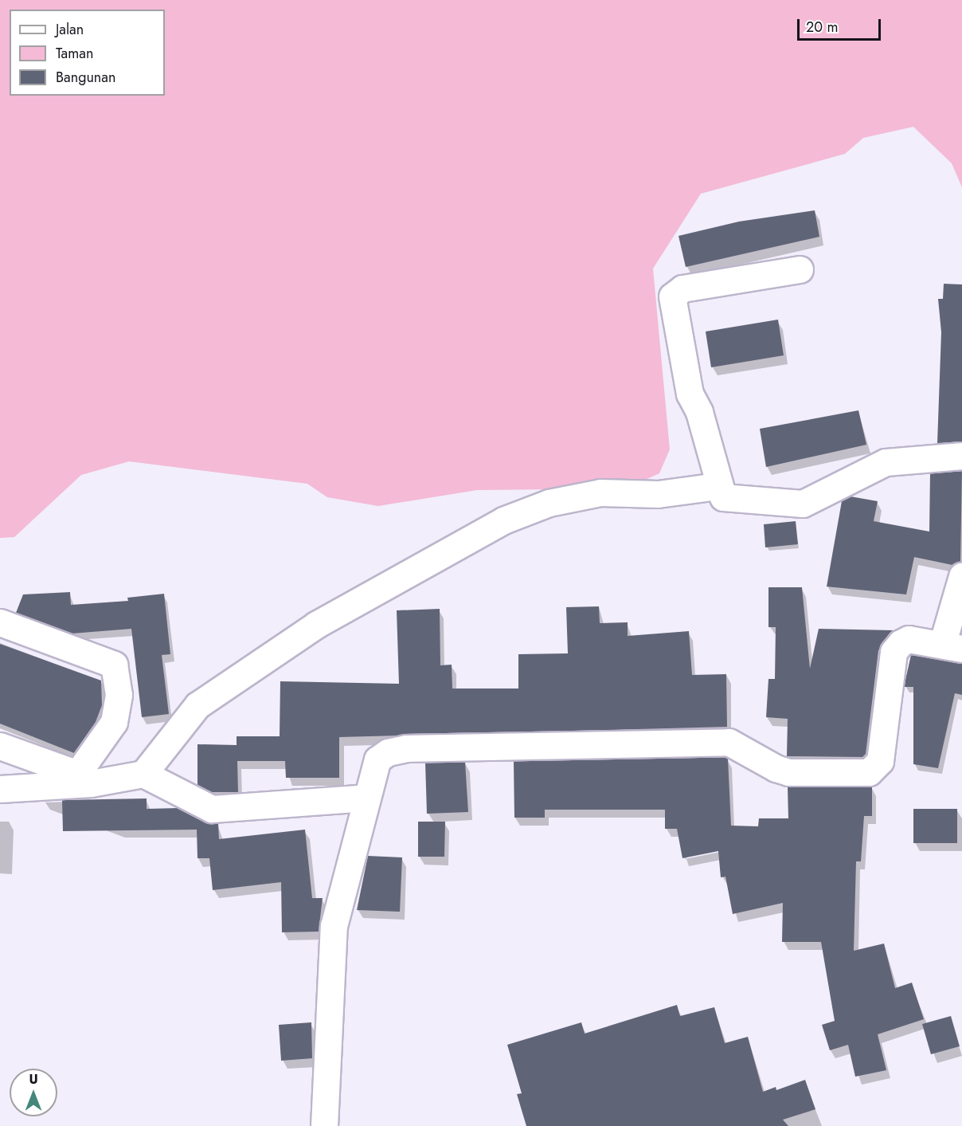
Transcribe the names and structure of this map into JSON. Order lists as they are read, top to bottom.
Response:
{
  "legend": ["Jalan", "Taman", "Bangunan"],
  "scale_bar": "20 m",
  "north": "top"
}
